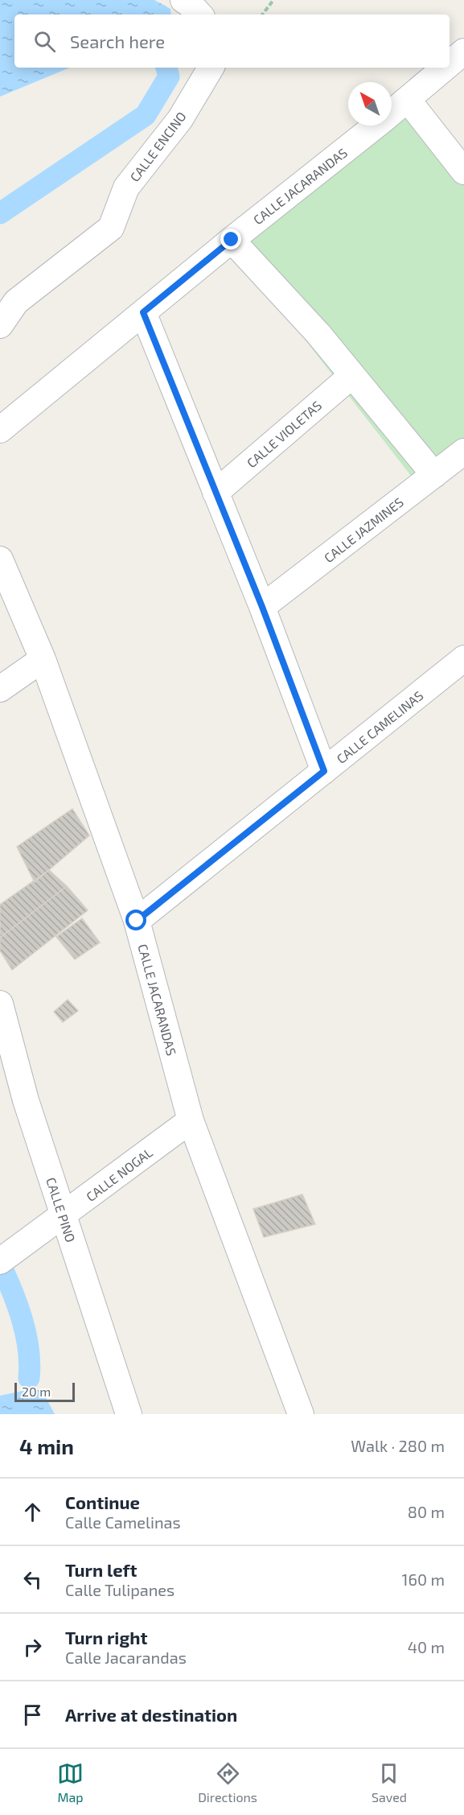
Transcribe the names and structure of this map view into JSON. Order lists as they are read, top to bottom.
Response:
{
  "streets": {
    "street": [
      "CALLE ENCINO",
      "CALLE JACARANDAS",
      "CALLE VIOLETAS",
      "CALLE JAZMINES",
      "CALLE CAMELINAS",
      "CALLE NOGAL",
      "CALLE PINO"
    ]
  },
  "crossings": [
    ["CALLE JACARANDAS", "CALLE CAMELINAS"],
    ["CALLE JACARANDAS", "CALLE NOGAL"],
    ["CALLE NOGAL", "CALLE PINO"]
  ],
  "scale_bar": "20 m",
  "north": "top left",
  "page": {
    "search": "Search here",
    "scale": "20 m",
    "heading": ["4 min", "Walk · 280 m"],
    "list": [
      ["Continue", "Calle Camelinas", "80 m"],
      ["Turn left", "Calle Tulipanes", "160 m"],
      ["Turn right", "Calle Jacarandas", "40 m"],
      "Arrive at destination"
    ],
    "nav": ["Map", "Directions", "Saved"]
  }
}
